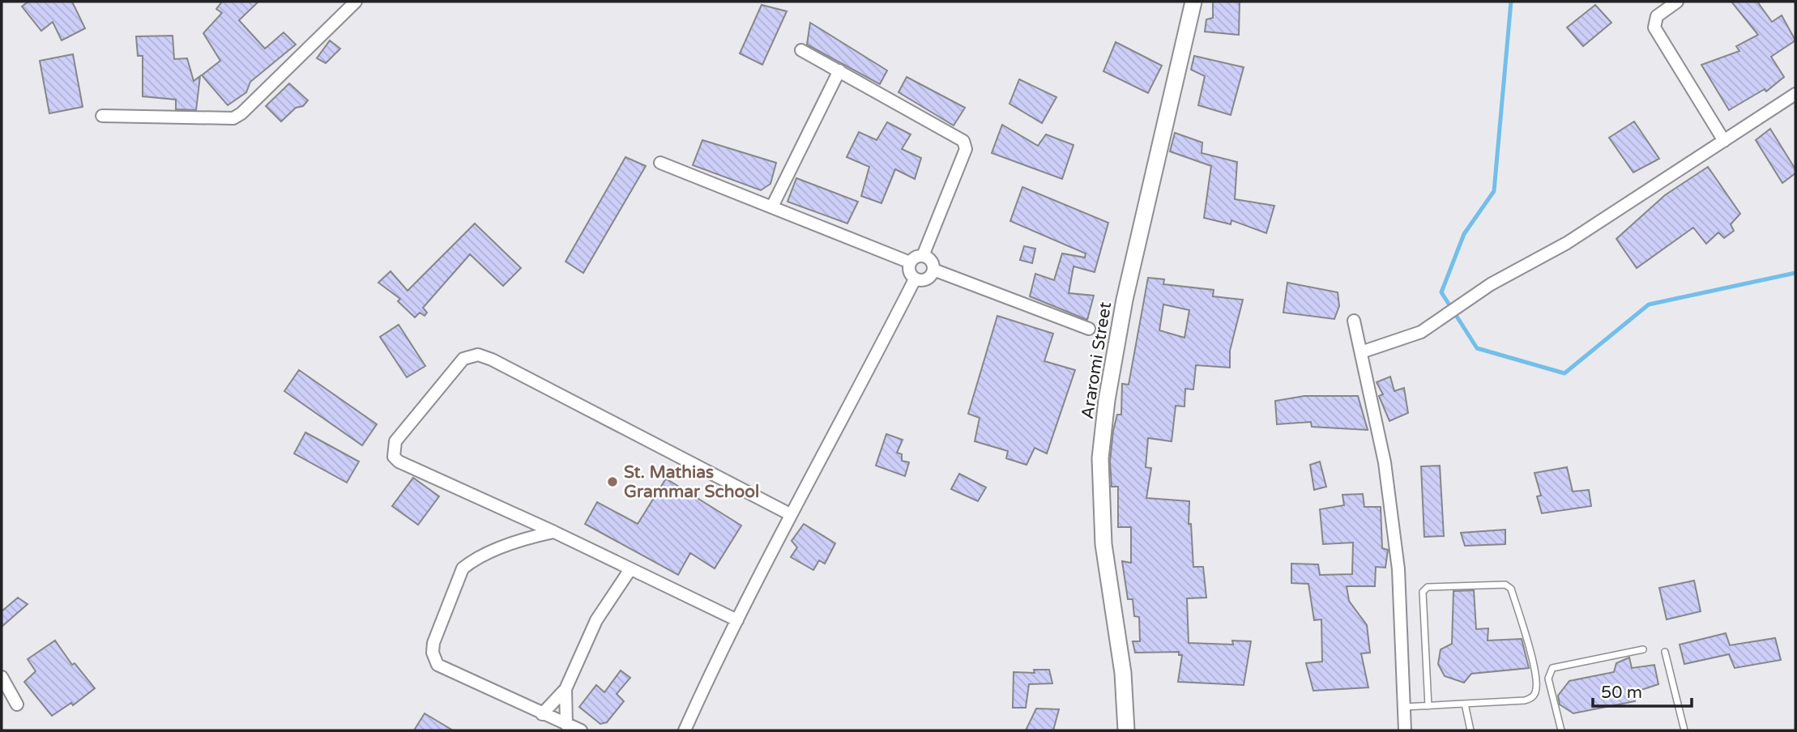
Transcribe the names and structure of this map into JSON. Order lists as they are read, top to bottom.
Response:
{
  "streets": {
    "street": ["Araromi Street"]
  },
  "places": ["St. Mathias Grammar School"],
  "scale_bar": "50 m"
}
